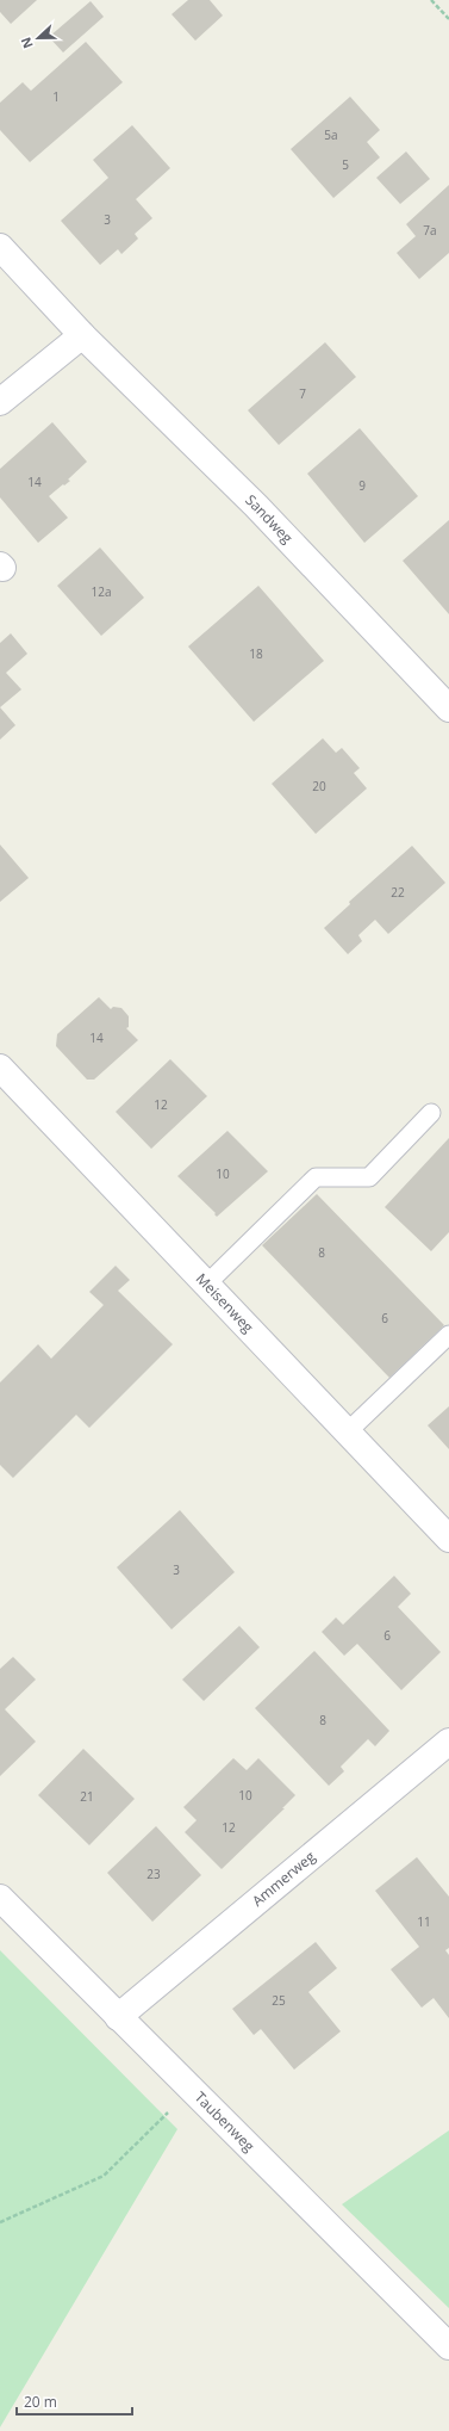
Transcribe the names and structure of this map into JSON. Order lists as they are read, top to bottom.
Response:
{
  "streets": {
    "street": [
      "Sandweg",
      "Meisenweg",
      "Ammerweg",
      "Taubenweg"
    ]
  },
  "crossings": [
    ["Ammerweg", "Taubenweg"]
  ],
  "house_numbers": [
    "1",
    "5a",
    "5",
    "3",
    "7a",
    "7",
    "14",
    "9",
    "12a",
    "18",
    "20",
    "22",
    "14",
    "12",
    "10",
    "8",
    "6",
    "3",
    "6",
    "8",
    "10",
    "21",
    "12",
    "23",
    "11",
    "25"
  ],
  "scale_bar": "20 m",
  "north": "left"
}
